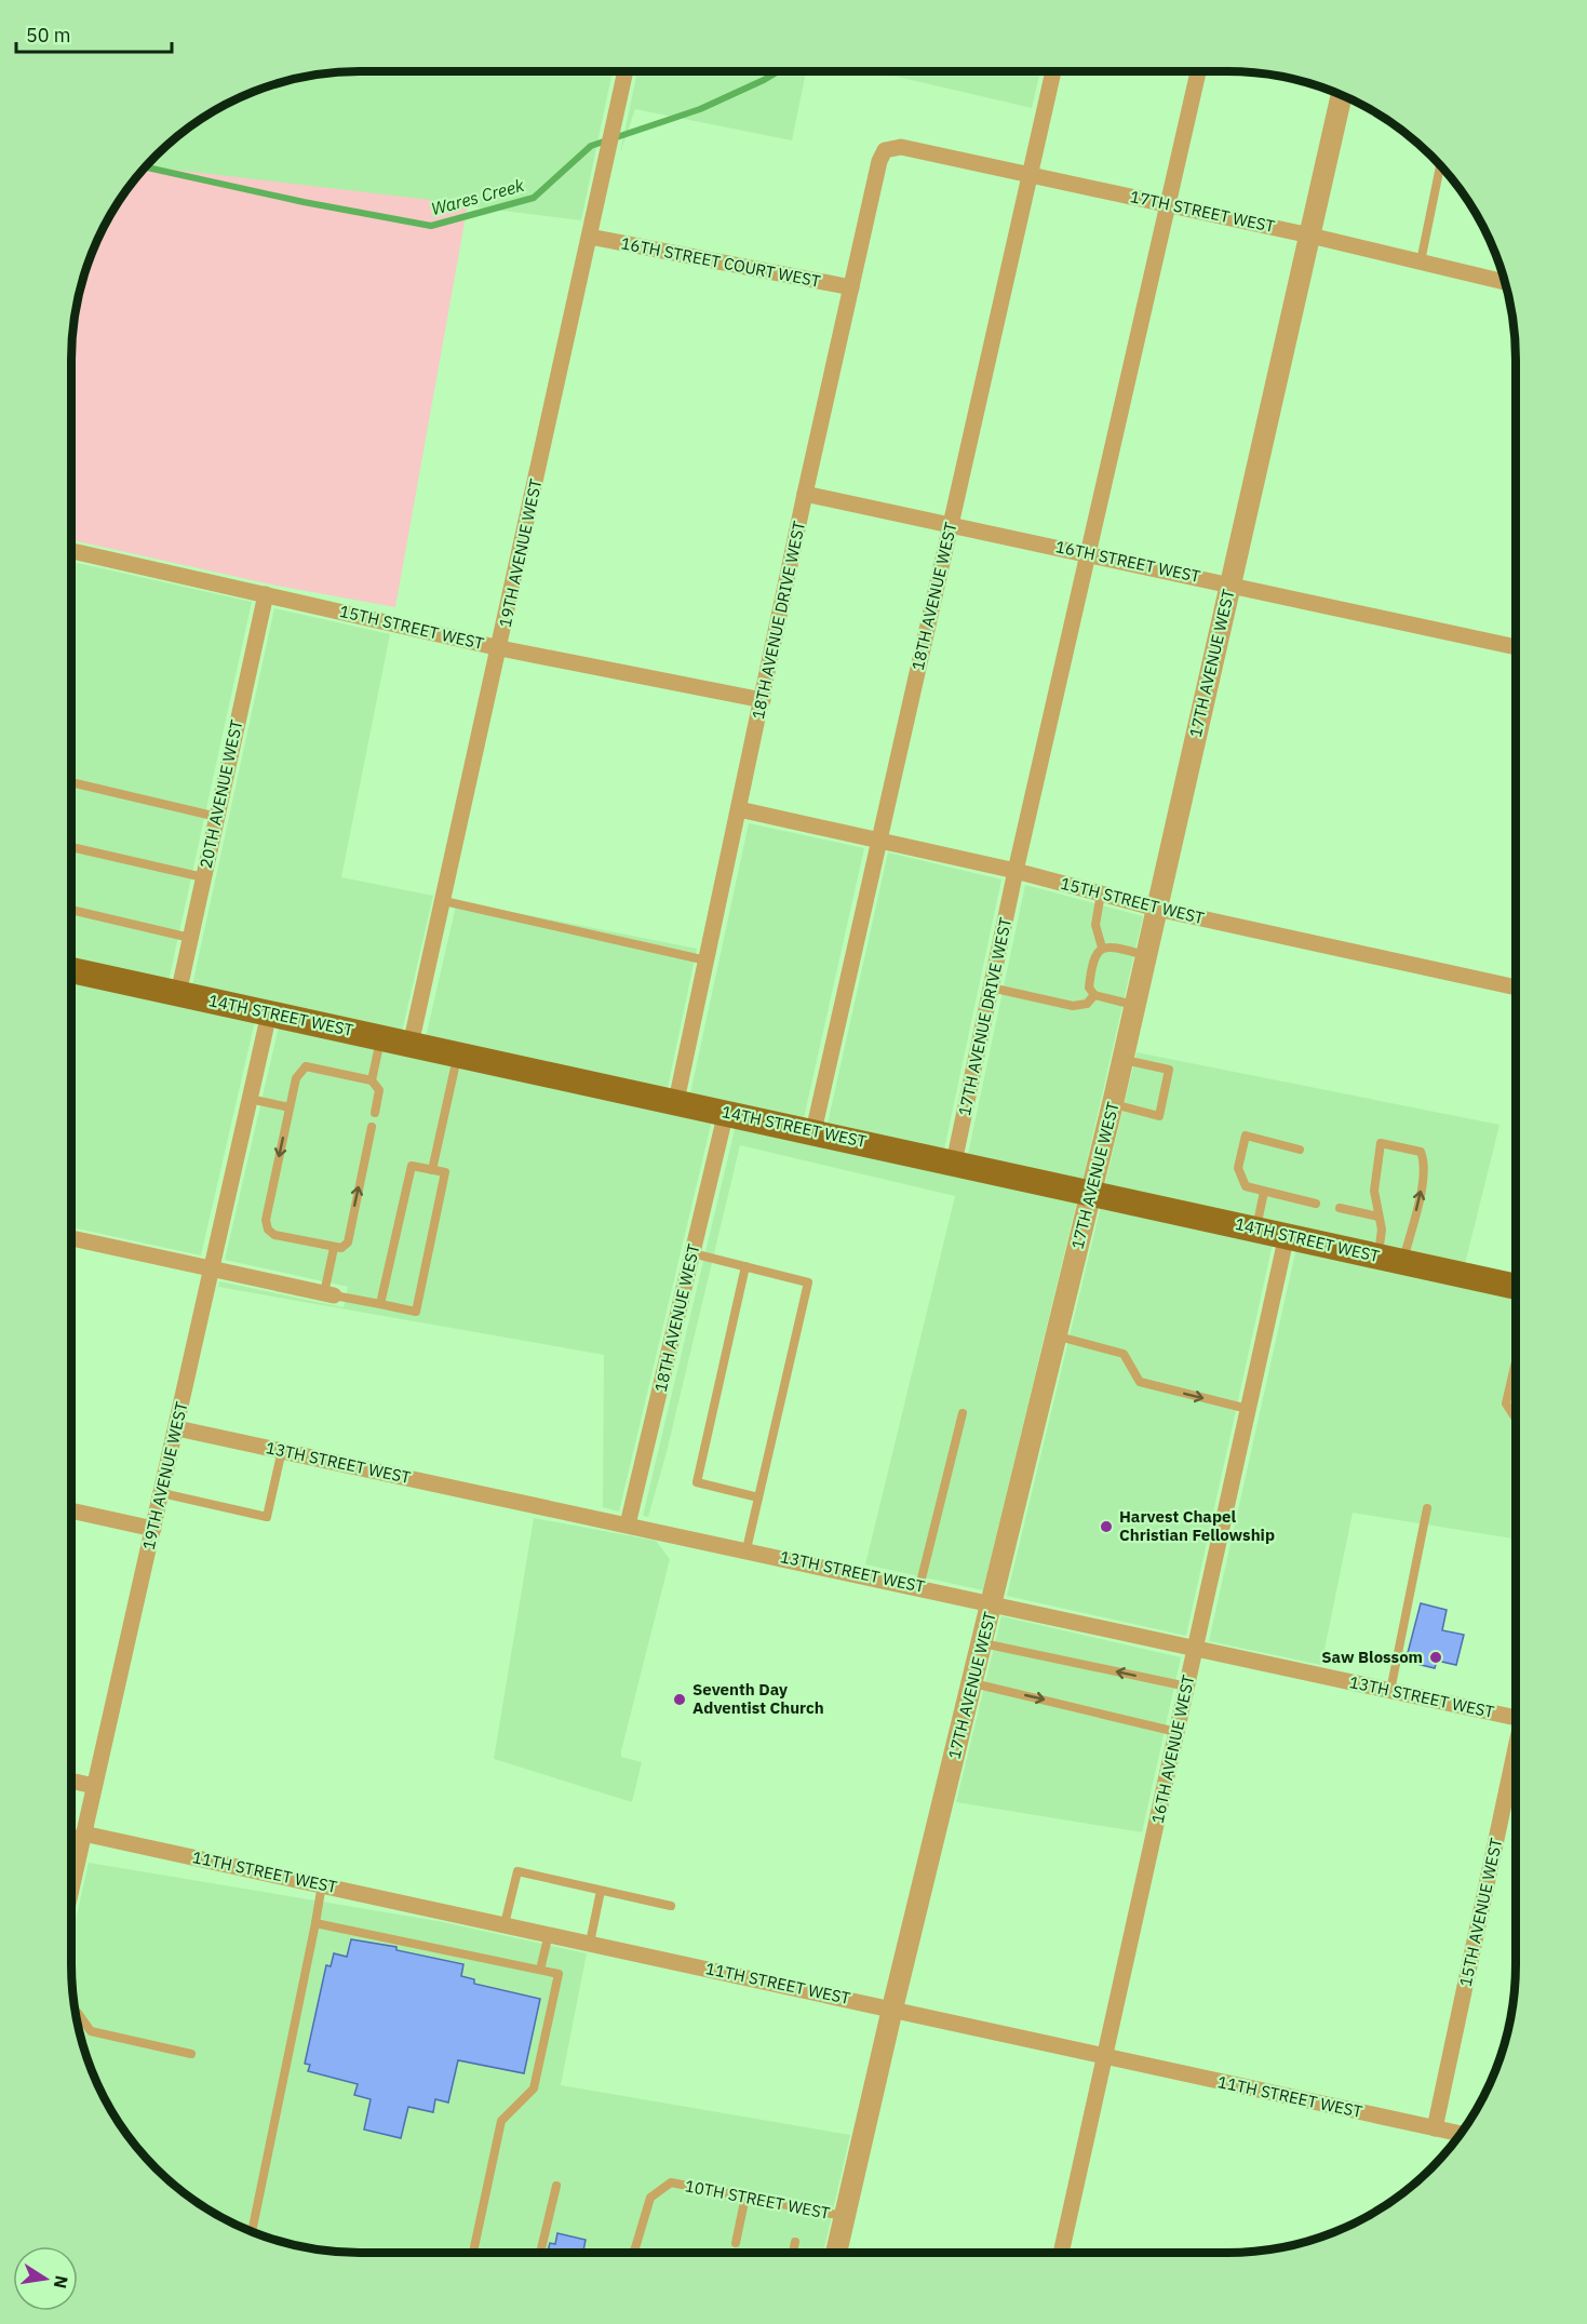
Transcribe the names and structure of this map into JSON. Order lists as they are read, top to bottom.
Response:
{
  "streets": {
    "main road": ["14TH STREET WEST"],
    "street": [
      "17TH STREET WEST",
      "16TH STREET COURT WEST",
      "19TH AVENUE WEST",
      "16TH STREET WEST",
      "18TH AVENUE WEST",
      "18TH AVENUE DRIVE WEST",
      "15TH STREET WEST",
      "17TH AVENUE WEST",
      "20TH AVENUE WEST",
      "17TH AVENUE DRIVE WEST",
      "13TH STREET WEST",
      "16TH AVENUE WEST",
      "11TH STREET WEST",
      "15TH AVENUE WEST"
    ],
    "lane": ["10TH STREET WEST"]
  },
  "crossings": [
    ["17TH STREET WEST", "18TH AVENUE WEST"],
    ["17TH STREET WEST", "18TH AVENUE DRIVE WEST"],
    ["17TH STREET WEST", "17TH AVENUE WEST"],
    ["17TH STREET WEST", "17TH AVENUE DRIVE WEST"],
    ["16TH STREET COURT WEST", "19TH AVENUE WEST"],
    ["16TH STREET COURT WEST", "18TH AVENUE DRIVE WEST"],
    ["19TH AVENUE WEST", "15TH STREET WEST"],
    ["19TH AVENUE WEST", "14TH STREET WEST"],
    ["19TH AVENUE WEST", "13TH STREET WEST"],
    ["19TH AVENUE WEST", "11TH STREET WEST"],
    ["16TH STREET WEST", "18TH AVENUE WEST"],
    ["16TH STREET WEST", "18TH AVENUE DRIVE WEST"],
    ["16TH STREET WEST", "17TH AVENUE WEST"],
    ["16TH STREET WEST", "17TH AVENUE DRIVE WEST"],
    ["18TH AVENUE WEST", "15TH STREET WEST"],
    ["18TH AVENUE WEST", "14TH STREET WEST"],
    ["18TH AVENUE WEST", "13TH STREET WEST"],
    ["18TH AVENUE DRIVE WEST", "15TH STREET WEST"],
    ["18TH AVENUE DRIVE WEST", "14TH STREET WEST"],
    ["15TH STREET WEST", "17TH AVENUE WEST"],
    ["15TH STREET WEST", "20TH AVENUE WEST"],
    ["15TH STREET WEST", "17TH AVENUE DRIVE WEST"],
    ["17TH AVENUE WEST", "14TH STREET WEST"],
    ["17TH AVENUE WEST", "13TH STREET WEST"],
    ["17TH AVENUE WEST", "11TH STREET WEST"],
    ["17TH AVENUE WEST", "10TH STREET WEST"],
    ["20TH AVENUE WEST", "14TH STREET WEST"],
    ["14TH STREET WEST", "17TH AVENUE DRIVE WEST"],
    ["14TH STREET WEST", "16TH AVENUE WEST"],
    ["13TH STREET WEST", "16TH AVENUE WEST"],
    ["16TH AVENUE WEST", "11TH STREET WEST"],
    ["11TH STREET WEST", "15TH AVENUE WEST"]
  ],
  "water": ["Wares Creek"],
  "places": ["Harvest Chapel Christian Fellowship", "Saw Blossom", "Seventh Day Adventist Church"],
  "scale_bar": "50 m",
  "north": "right"
}
